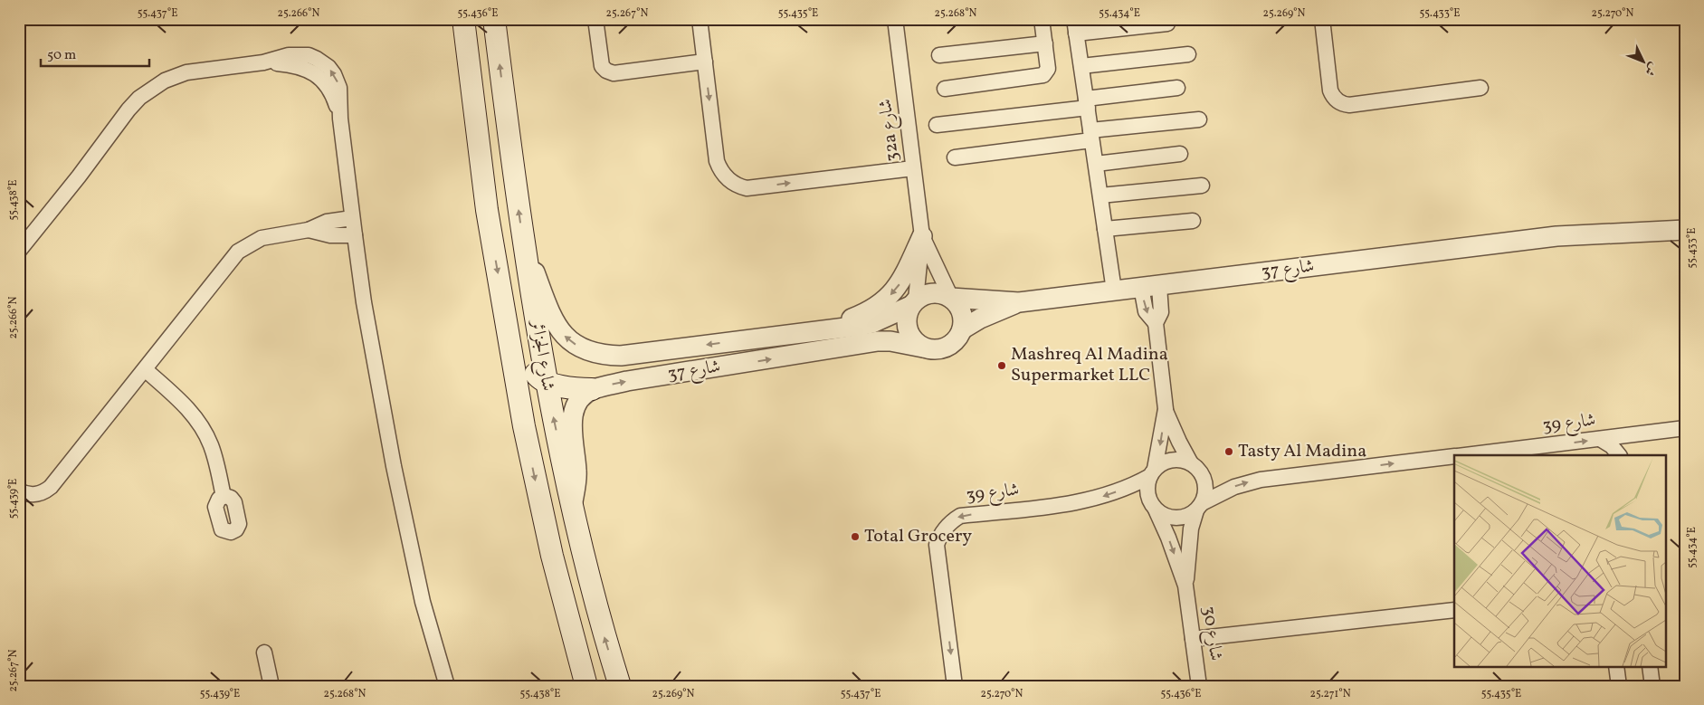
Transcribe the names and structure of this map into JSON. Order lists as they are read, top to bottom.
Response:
{
  "streets": {
    "main road": ["شارع الجزائر"],
    "street": [
      "32a شارع",
      "شارع 37",
      "شارع 39",
      "شارع 30"
    ]
  },
  "crossings": [
    ["32a شارع", "شارع 37"],
    ["شارع 37", "شارع الجزائر"],
    ["شارع 39", "شارع 30"]
  ],
  "places": ["Mashreq Al Madina Supermarket LLC", "Tasty Al Madina", "Total Grocery"],
  "scale_bar": "50 m",
  "north": "bottom right",
  "coordinates": [
    "55.437°E",
    "25.266°N",
    "55.436°E",
    "25.267°N",
    "55.435°E",
    "25.268°N",
    "55.434°E",
    "25.269°N",
    "55.433°E",
    "25.270°N",
    "55.438°E",
    "55.439°E",
    "25.271°N"
  ]
}
